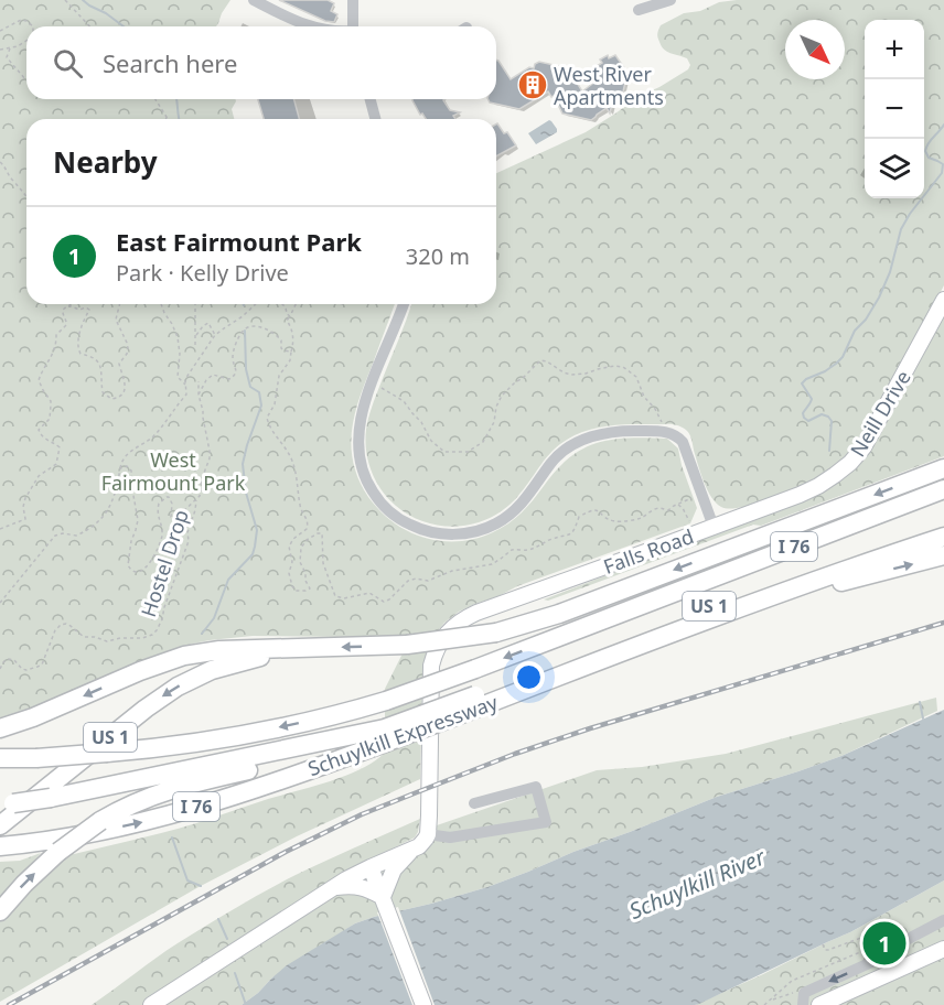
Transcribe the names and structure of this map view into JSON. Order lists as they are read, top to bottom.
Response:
{
  "streets": {
    "highway": ["I 76", "US 1", "Schuylkill Expressway"],
    "main road": ["Neill Drive", "Falls Road"],
    "path": ["Hostel Drop"]
  },
  "crossings": [
    ["Neill Drive", "Falls Road"],
    ["US 1", "Schuylkill Expressway"]
  ],
  "water": ["Schuylkill River"],
  "parks": ["West Fairmount Park"],
  "places": {
    "building": ["West River Apartments"]
  },
  "north": "bottom right",
  "page": {
    "map_buttons": ["+", "−"],
    "search": "Search here",
    "heading": "Nearby",
    "list": [
      {
        "mark": "1",
        "name": "East Fairmount Park",
        "note": "Park · Kelly Drive",
        "value": "320 m"
      }
    ],
    "pins": "1"
  }
}
